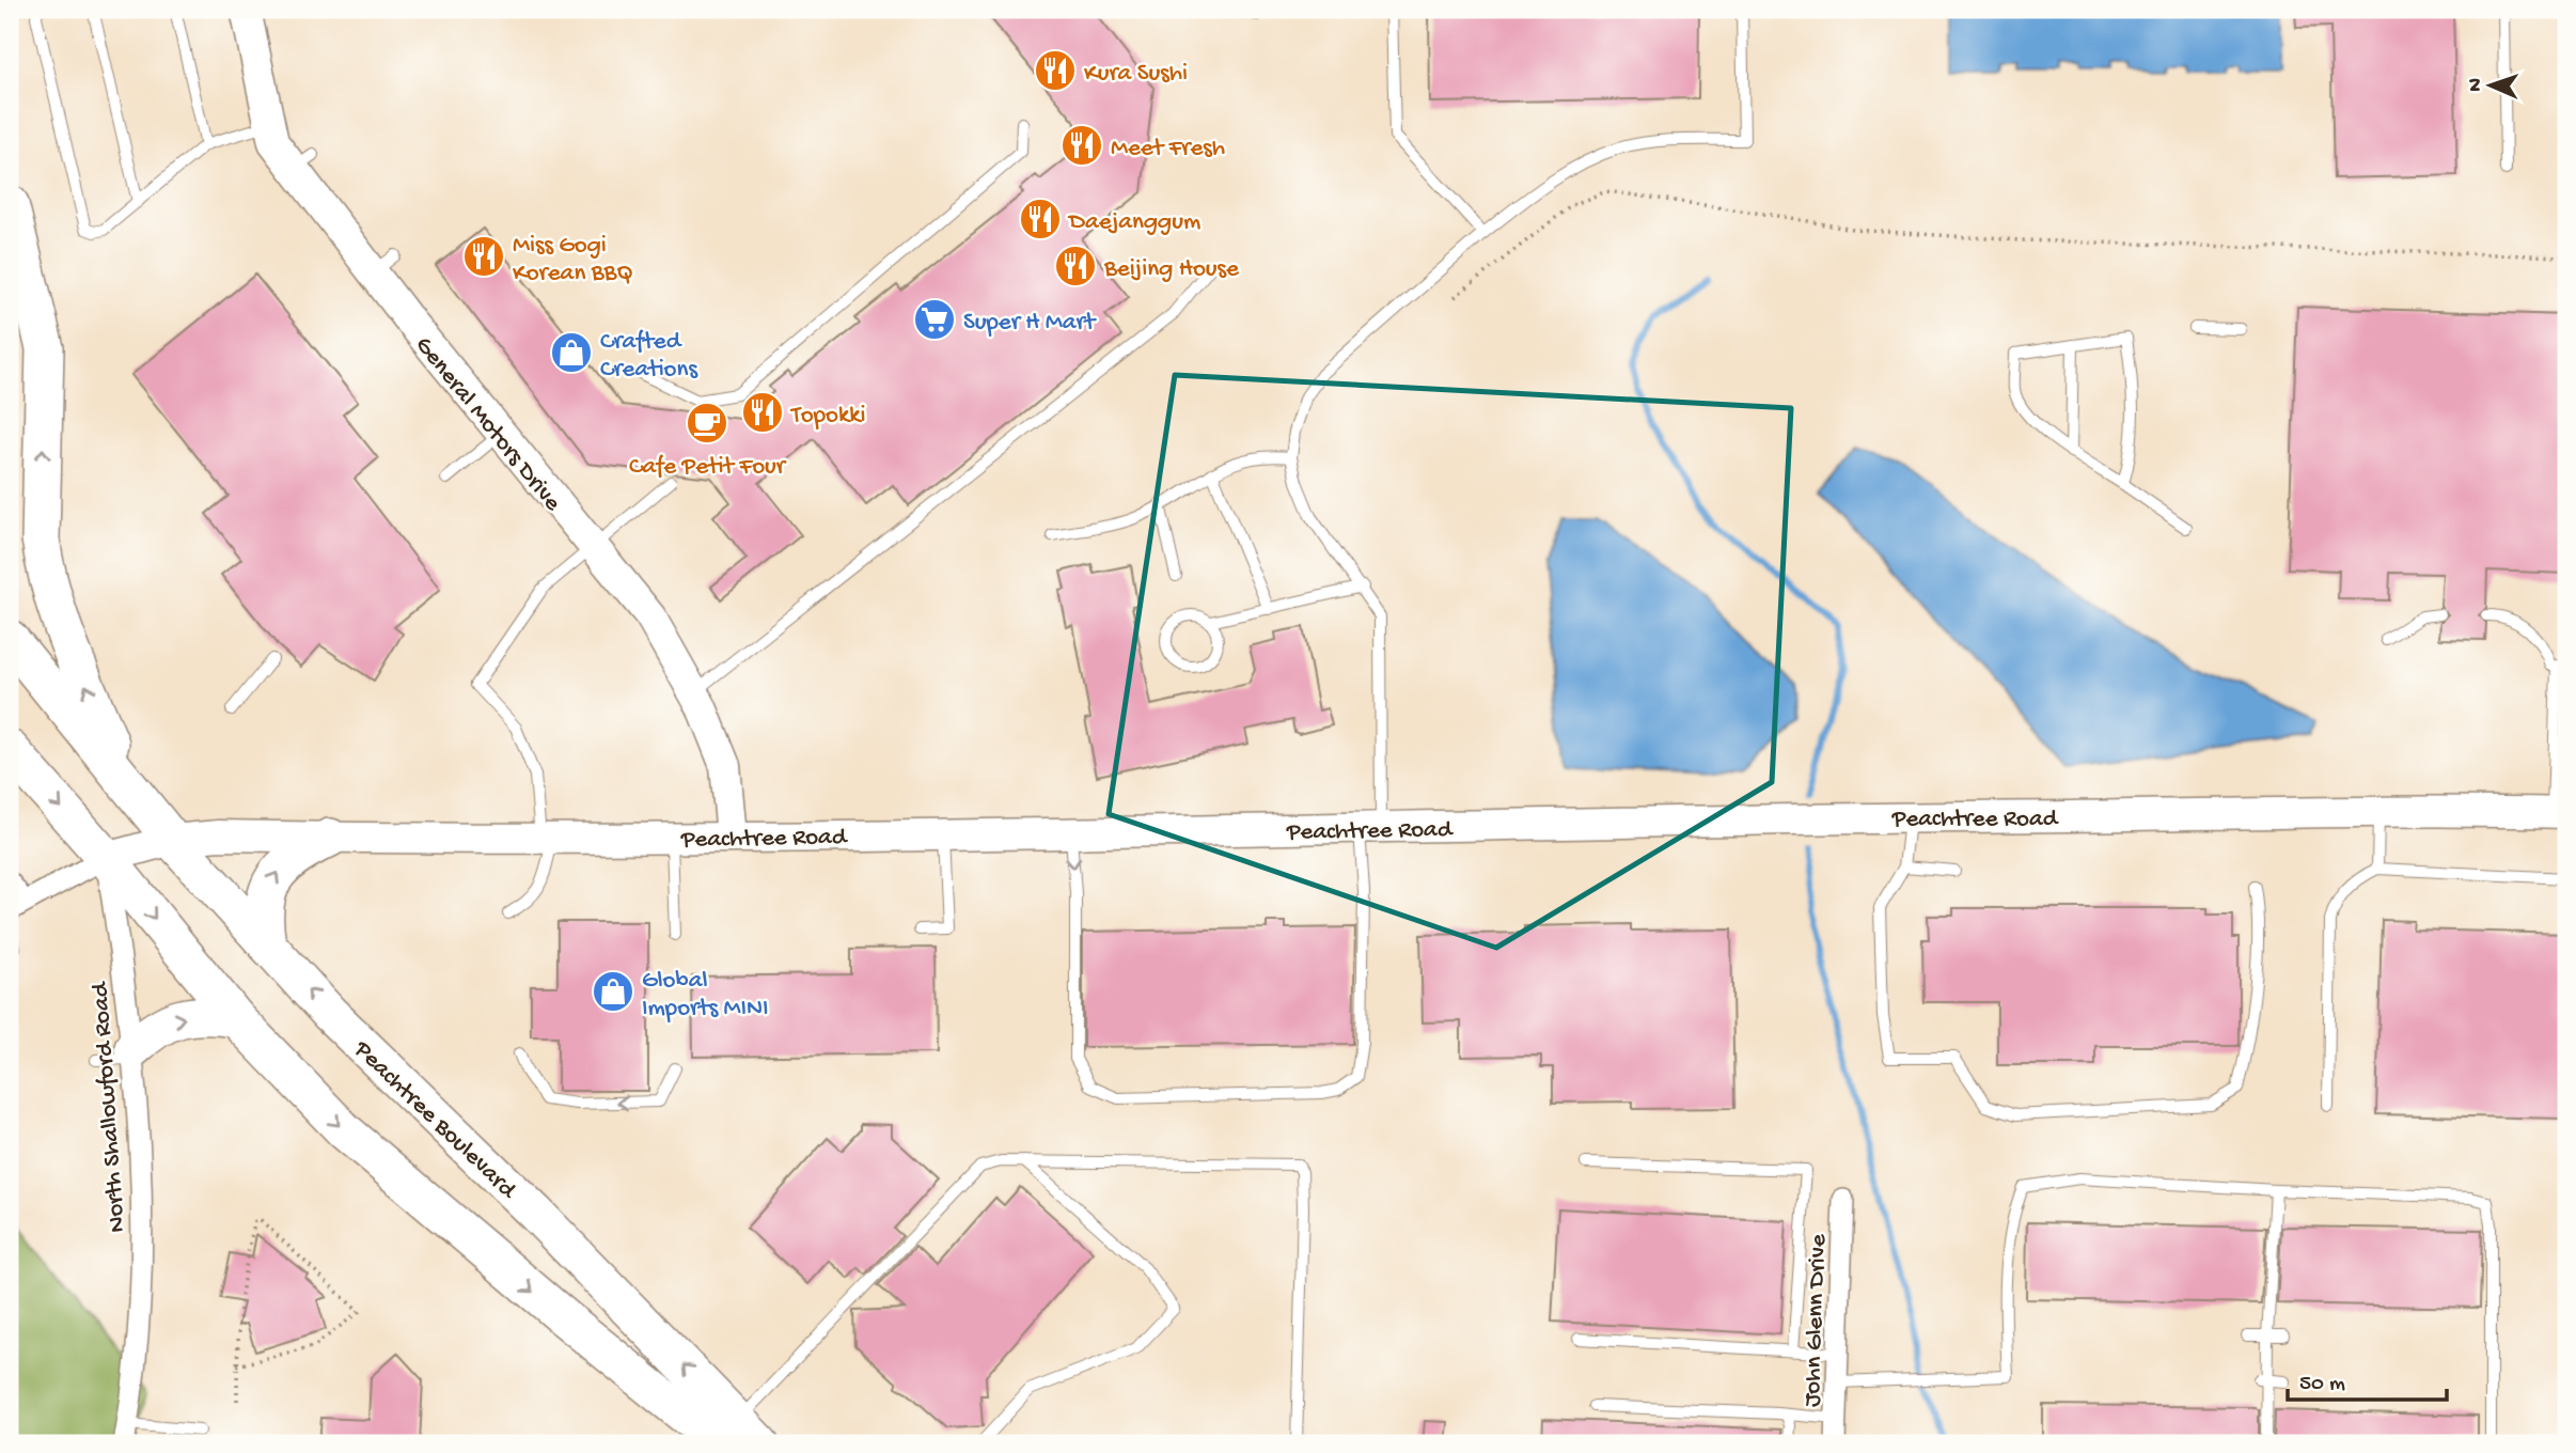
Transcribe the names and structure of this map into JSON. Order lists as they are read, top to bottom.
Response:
{
  "streets": {
    "highway": ["Peachtree Boulevard"],
    "street": [
      "General Motors Drive",
      "Peachtree Road",
      "North Shallowford Road",
      "John Glenn Drive"
    ]
  },
  "crossings": [
    ["General Motors Drive", "Peachtree Road"],
    ["Peachtree Road", "North Shallowford Road"],
    ["Peachtree Road", "Peachtree Boulevard"]
  ],
  "places": {
    "restaurant": [
      "Kura Sushi",
      "Meet Fresh",
      "Daejanggum",
      "Miss Gogi Korean BBQ",
      "Beijing House",
      "Topokki"
    ],
    "supermarket": ["Super H Mart"],
    "shop": ["Crafted Creations", "Global Imports MINI"],
    "cafe": ["Cafe Petit Four"]
  },
  "scale_bar": "50 m",
  "north": "left"
}
